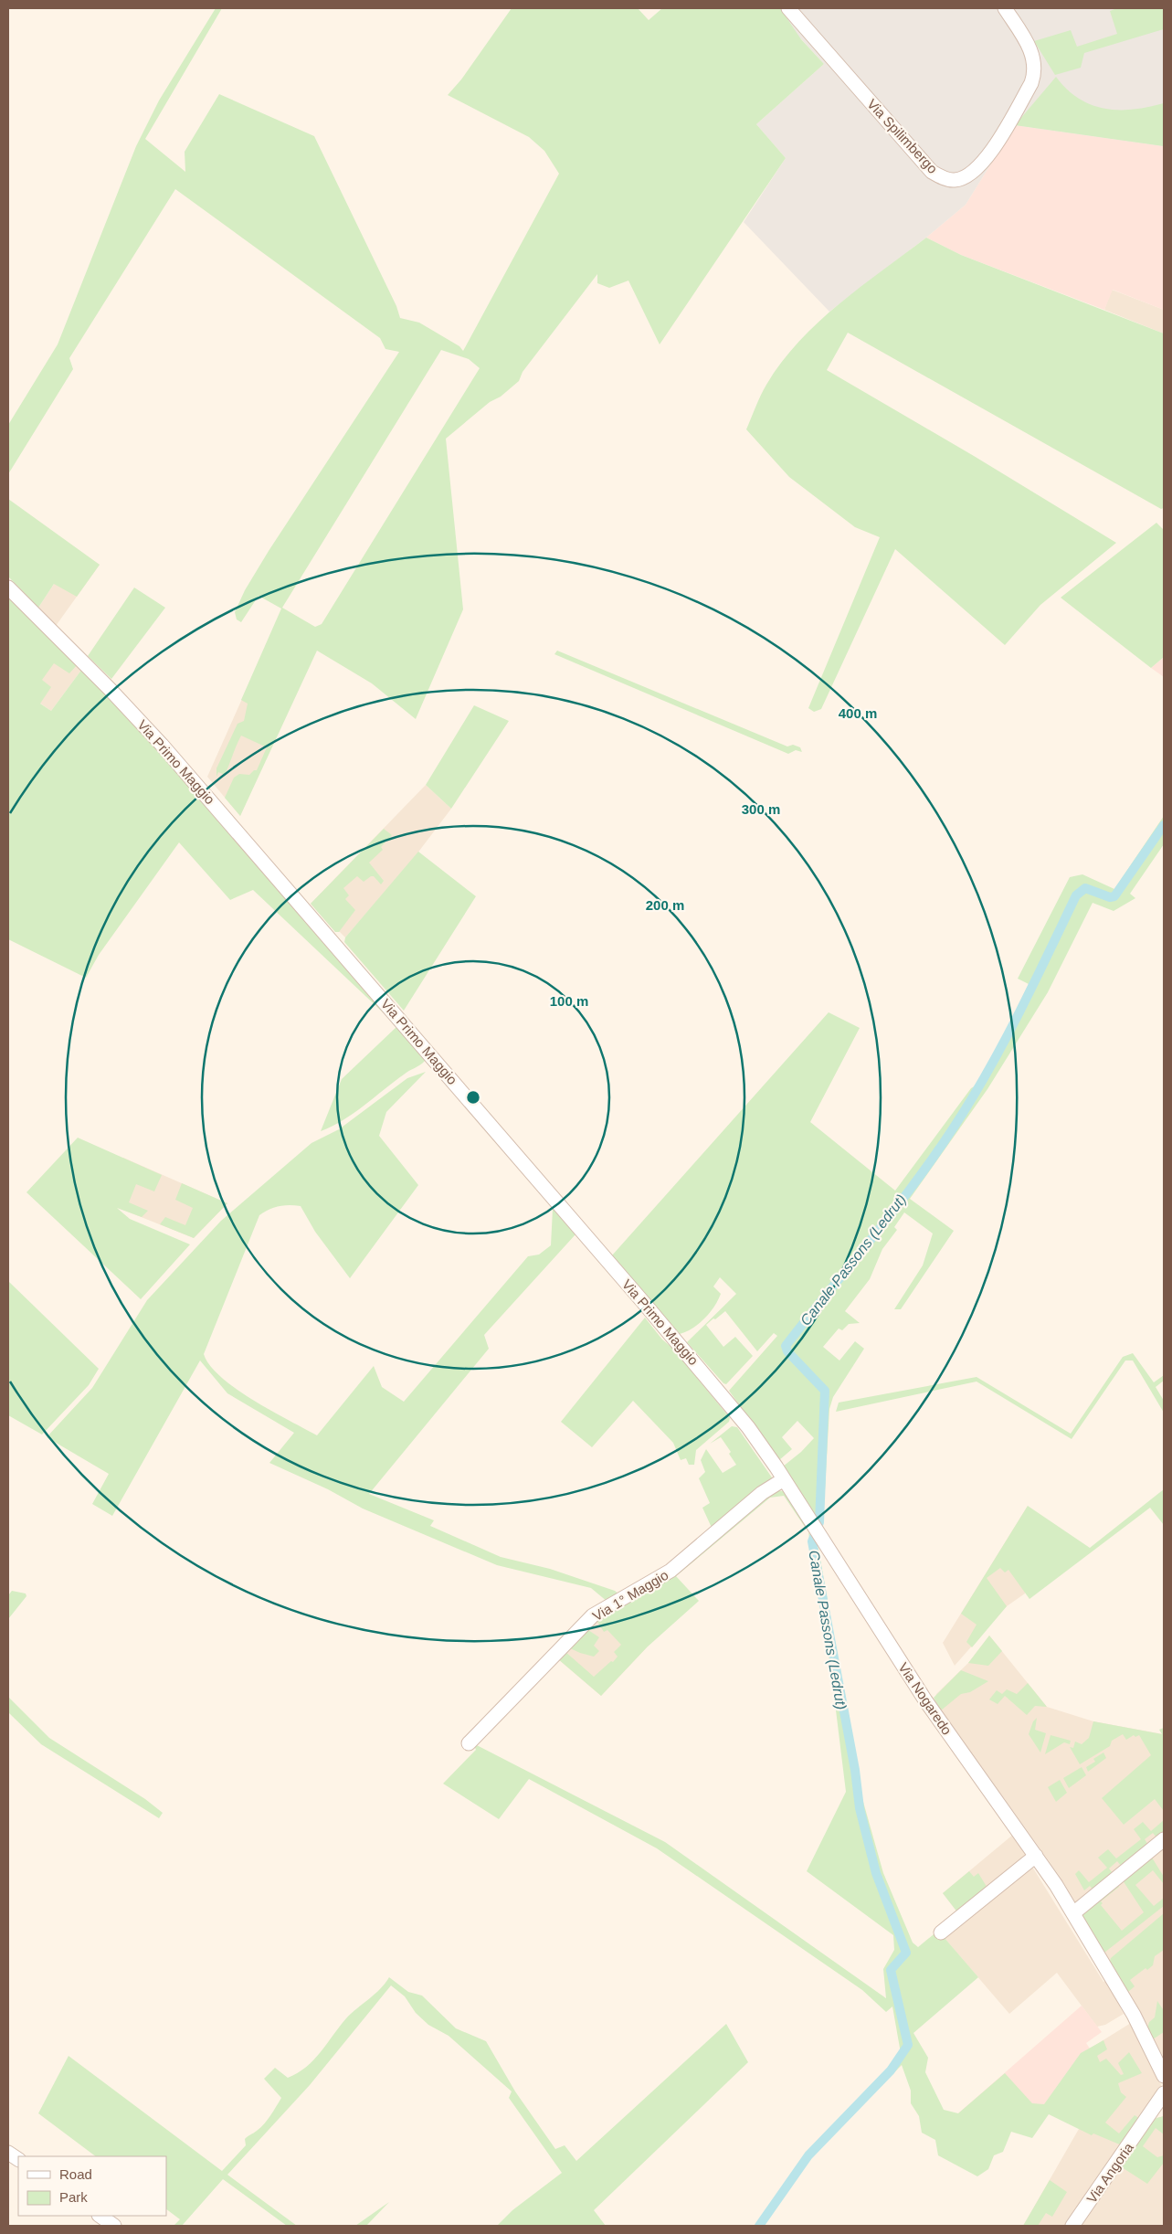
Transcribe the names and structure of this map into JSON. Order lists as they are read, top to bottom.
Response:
{
  "streets": {
    "street": [
      "Via Spilimbergo",
      "Via Primo Maggio",
      "Via 1° Maggio",
      "Via Nogaredo",
      "Via Angoria"
    ]
  },
  "crossings": [
    ["Via Primo Maggio", "Via 1° Maggio"],
    ["Via Primo Maggio", "Via Nogaredo"]
  ],
  "water": ["Canale Passons (Ledrut)"],
  "legend": ["Road", "Park"],
  "rings": [
    "400 m",
    "300 m",
    "200 m",
    "100 m"
  ]
}
